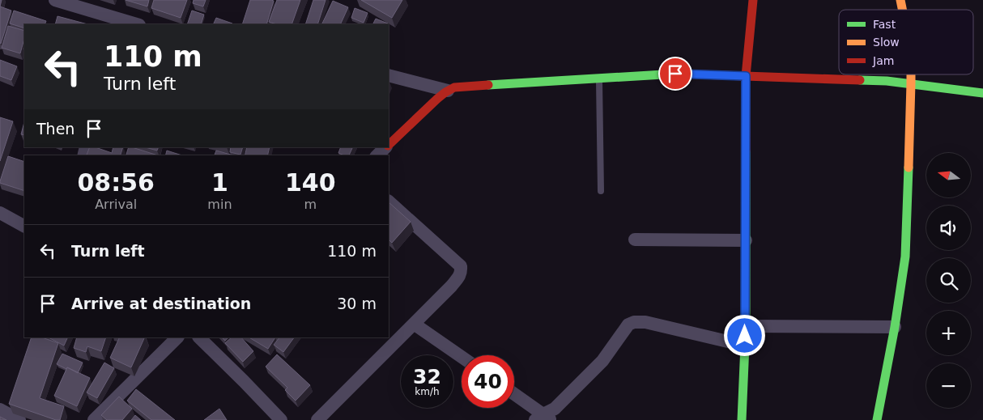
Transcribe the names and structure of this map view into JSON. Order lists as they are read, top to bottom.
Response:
{
  "legend": ["Fast", "Slow", "Jam"],
  "north": "left",
  "page": {
    "turn": ["110 m", "Turn left"],
    "then": "Then",
    "map_buttons": ["+", "−"],
    "eta": [
      "08:56",
      "Arrival",
      "1",
      "min",
      "140",
      "m"
    ],
    "list": [
      {
        "name": "Turn left",
        "value": "110 m"
      },
      {
        "name": "Arrive at destination",
        "value": "30 m"
      }
    ],
    "speed": "32 km/h",
    "limit": "40"
  }
}
